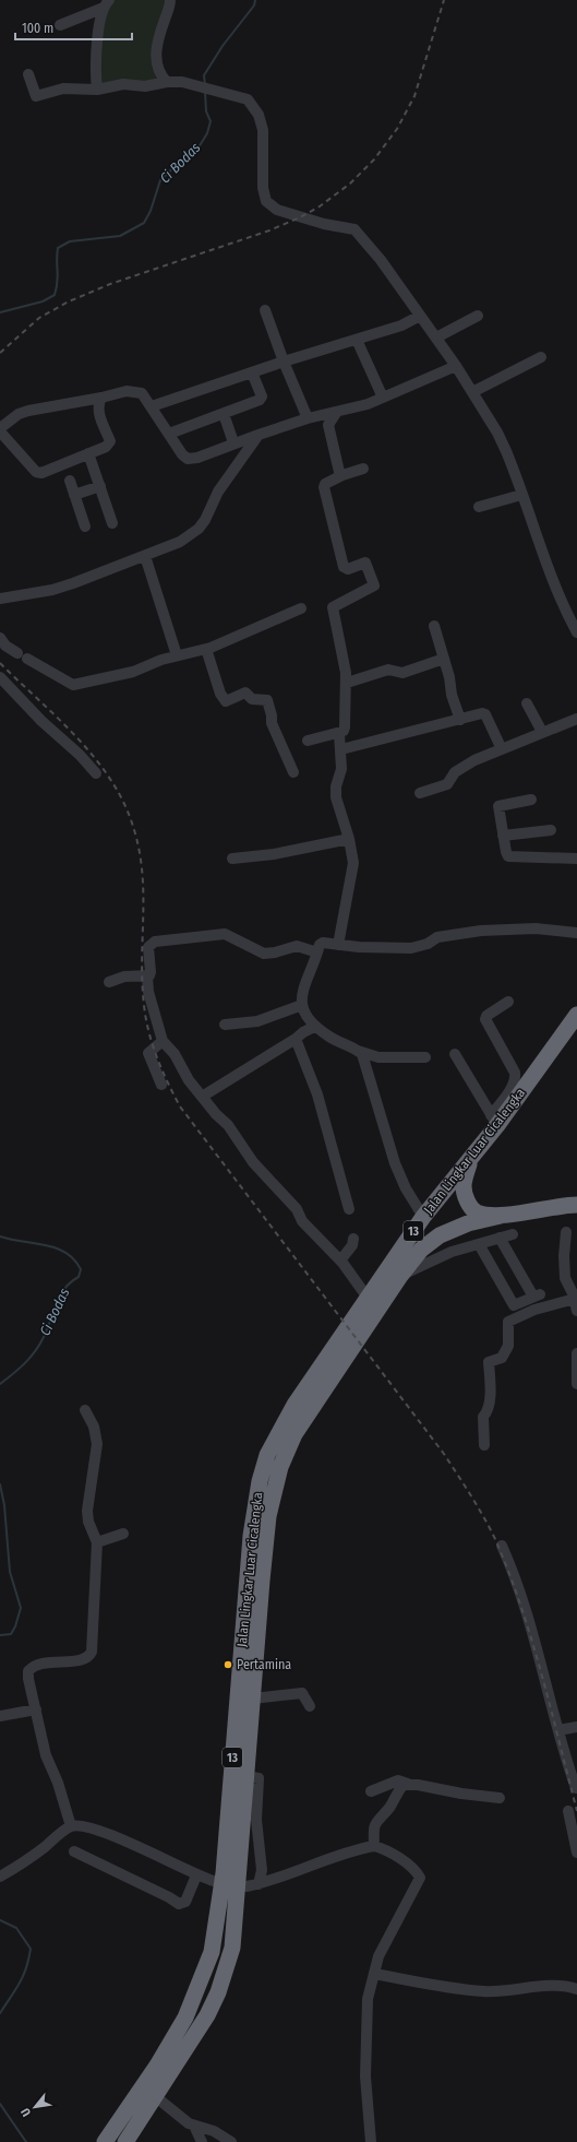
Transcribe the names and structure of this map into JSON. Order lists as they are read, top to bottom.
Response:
{
  "streets": {
    "highway": ["Jalan Lingkar Luar Cicalengka", "13"]
  },
  "crossings": [
    ["Jalan Lingkar Luar Cicalengka", "13"]
  ],
  "water": ["Ci Bodas"],
  "places": ["Pertamina"],
  "scale_bar": "100 m",
  "north": "bottom left"
}
